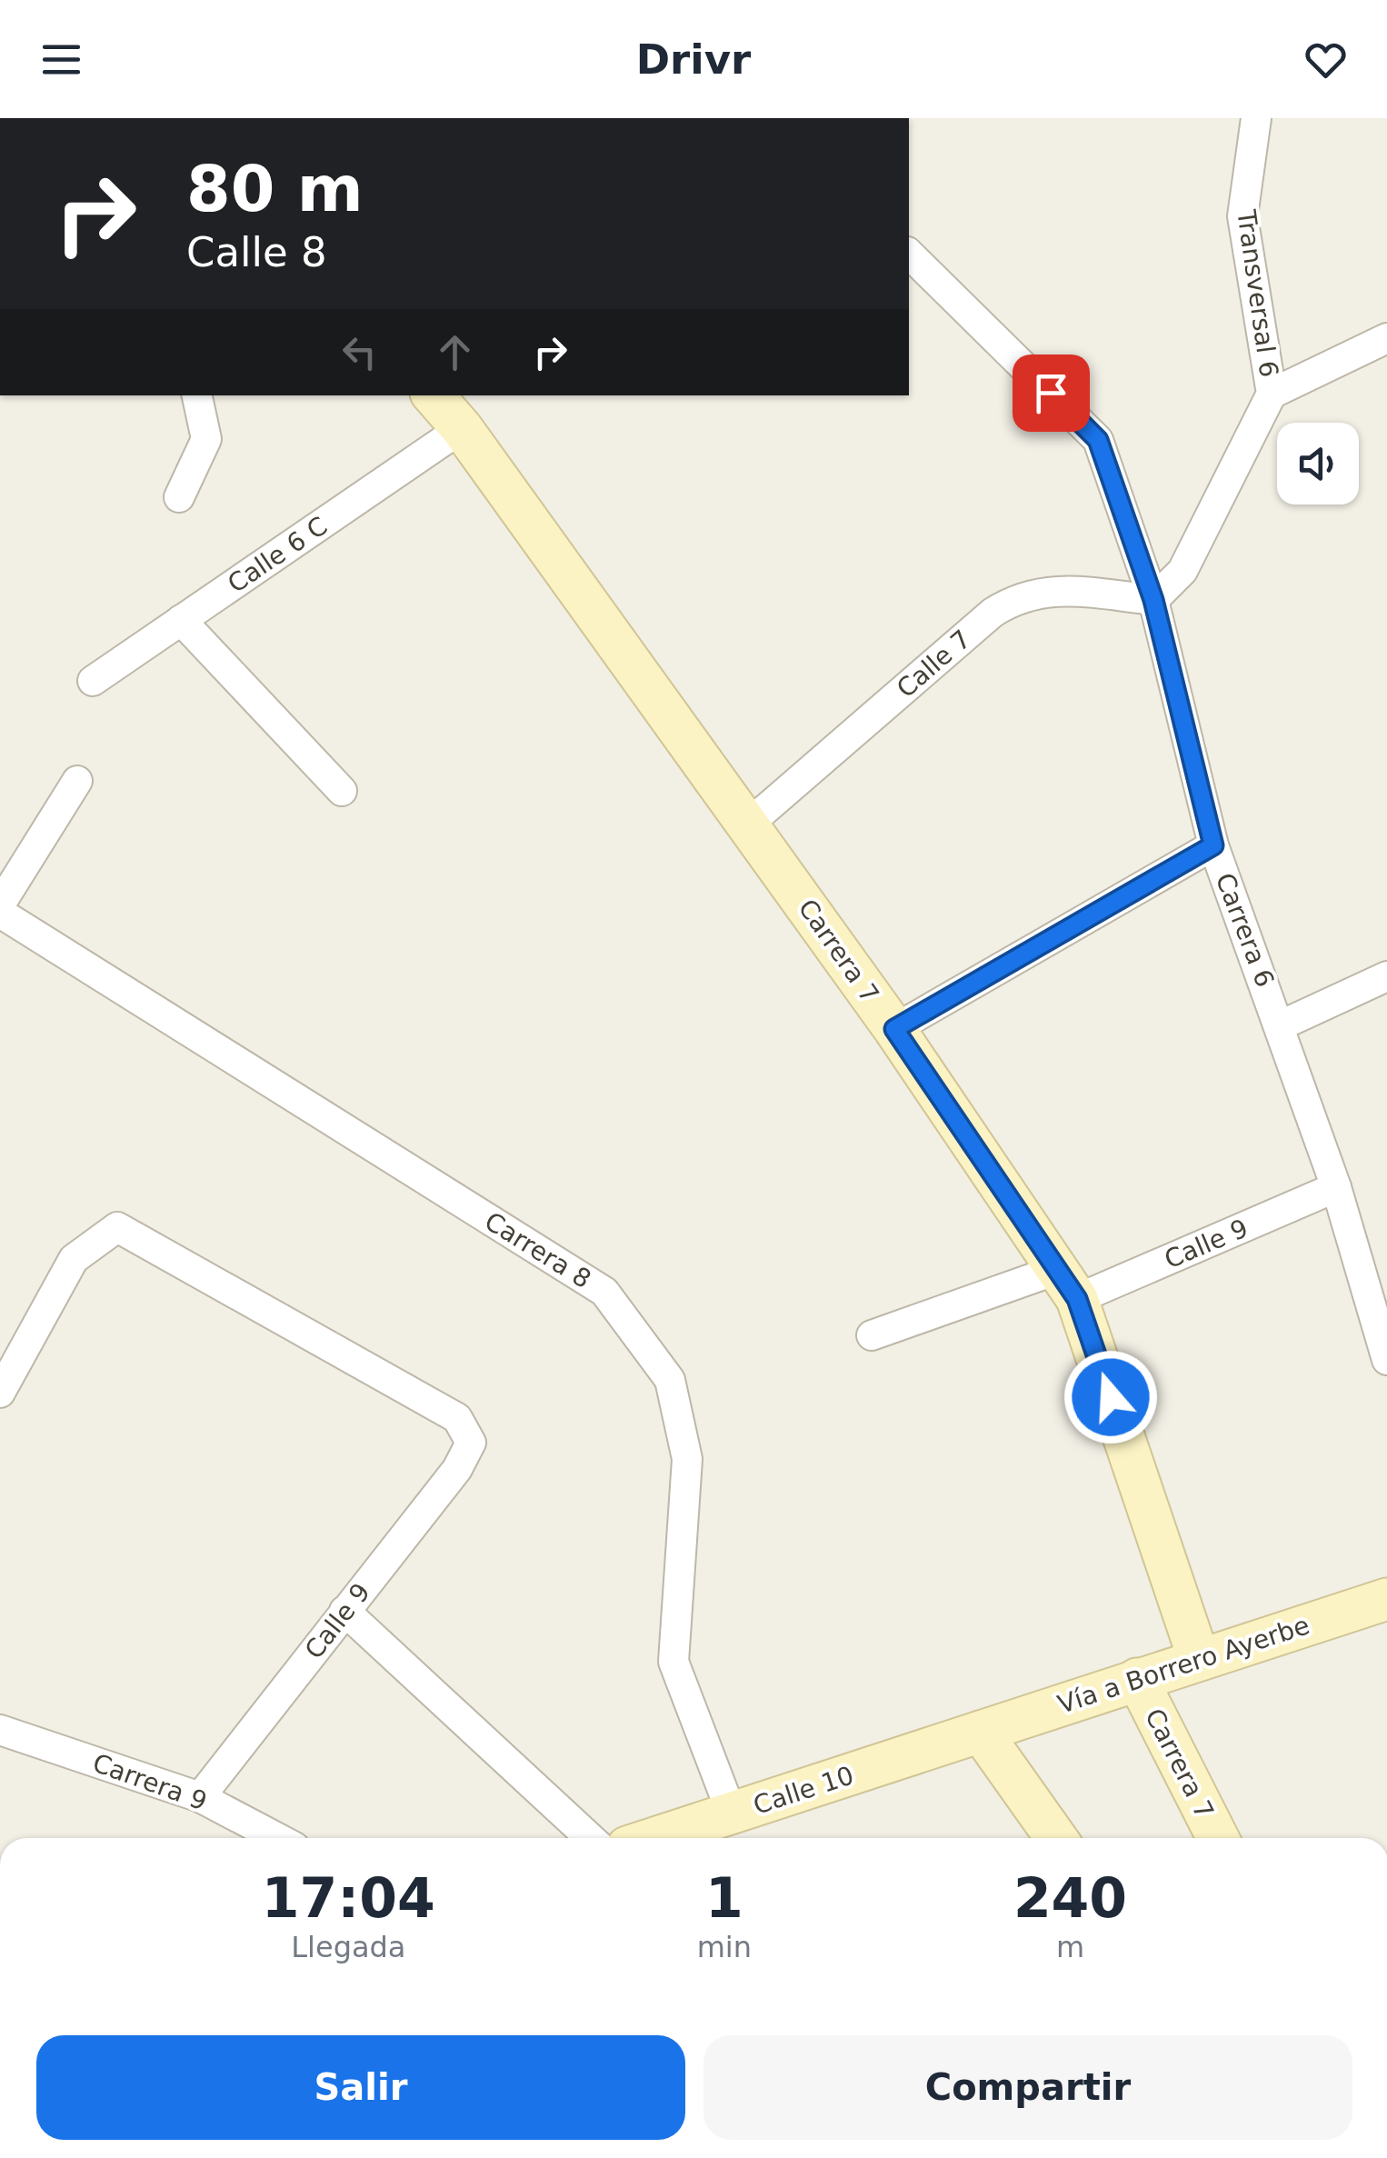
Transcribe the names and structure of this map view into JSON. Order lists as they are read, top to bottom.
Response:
{
  "streets": {
    "street": [
      "Transversal 6",
      "Calle 6 C",
      "Calle 7",
      "Carrera 6",
      "Carrera 7",
      "Calle 9",
      "Carrera 8",
      "Vía a Borrero Ayerbe",
      "Carrera 9",
      "Calle 10"
    ]
  },
  "crossings": [
    ["Transversal 6", "Calle 7"],
    ["Transversal 6", "Carrera 6"],
    ["Calle 6 C", "Carrera 7"],
    ["Calle 7", "Carrera 6"],
    ["Calle 7", "Carrera 7"],
    ["Carrera 6", "Calle 9"],
    ["Carrera 7", "Calle 9"],
    ["Carrera 7", "Vía a Borrero Ayerbe"],
    ["Calle 9", "Carrera 9"],
    ["Carrera 8", "Calle 10"],
    ["Vía a Borrero Ayerbe", "Calle 10"]
  ],
  "page": {
    "header": "Drivr",
    "turn": ["80 m", "Calle 8"],
    "eta": [
      "17:04",
      "Llegada",
      "1",
      "min",
      "240",
      "m"
    ],
    "buttons": ["Salir", "Compartir"]
  }
}
